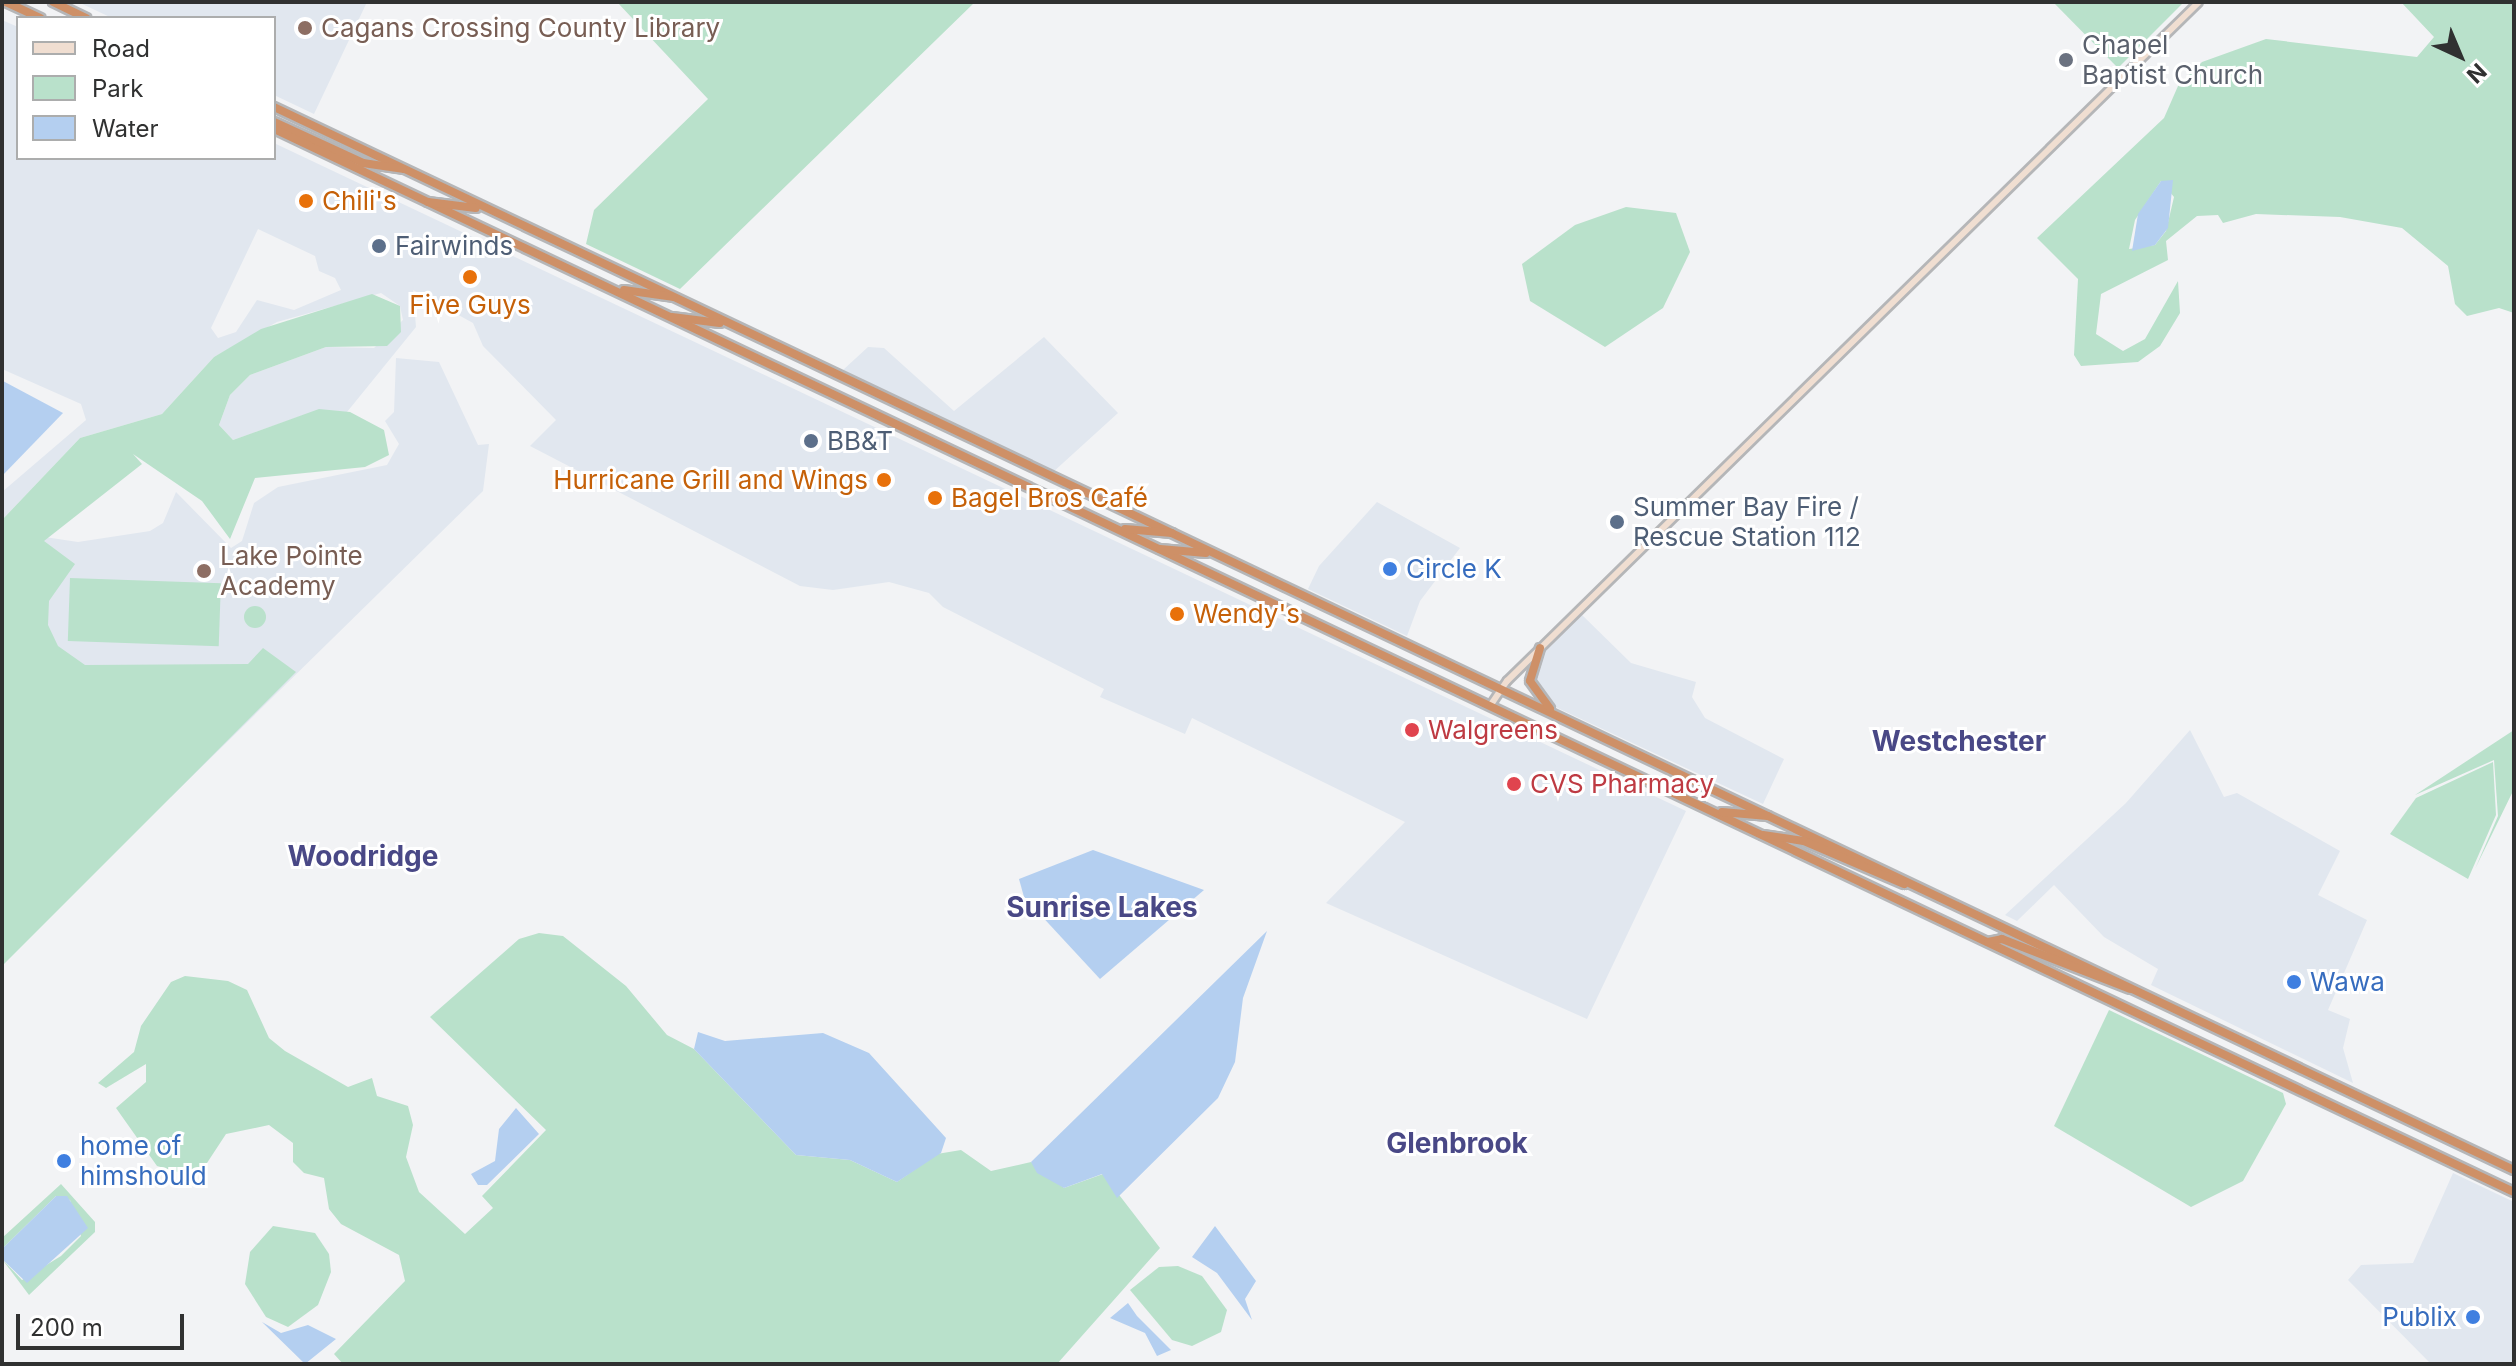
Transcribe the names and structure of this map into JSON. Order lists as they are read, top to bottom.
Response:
{
  "districts": [
    "Westchester",
    "Woodridge",
    "Sunrise Lakes",
    "Glenbrook"
  ],
  "places": [
    "Cagans Crossing County Library",
    "Chapel Baptist Church",
    "Chili's",
    "Fairwinds",
    "Five Guys",
    "BB&T",
    "Hurricane Grill and Wings",
    "Bagel Bros Café",
    "Summer Bay Fire / Rescue Station 112",
    "Circle K",
    "Lake Pointe Academy",
    "Wendy's",
    "Walgreens",
    "CVS Pharmacy",
    "Wawa",
    "home of himshould",
    "Publix"
  ],
  "legend": ["Road", "Park", "Water"],
  "scale_bar": "200 m",
  "north": "bottom right"
}
